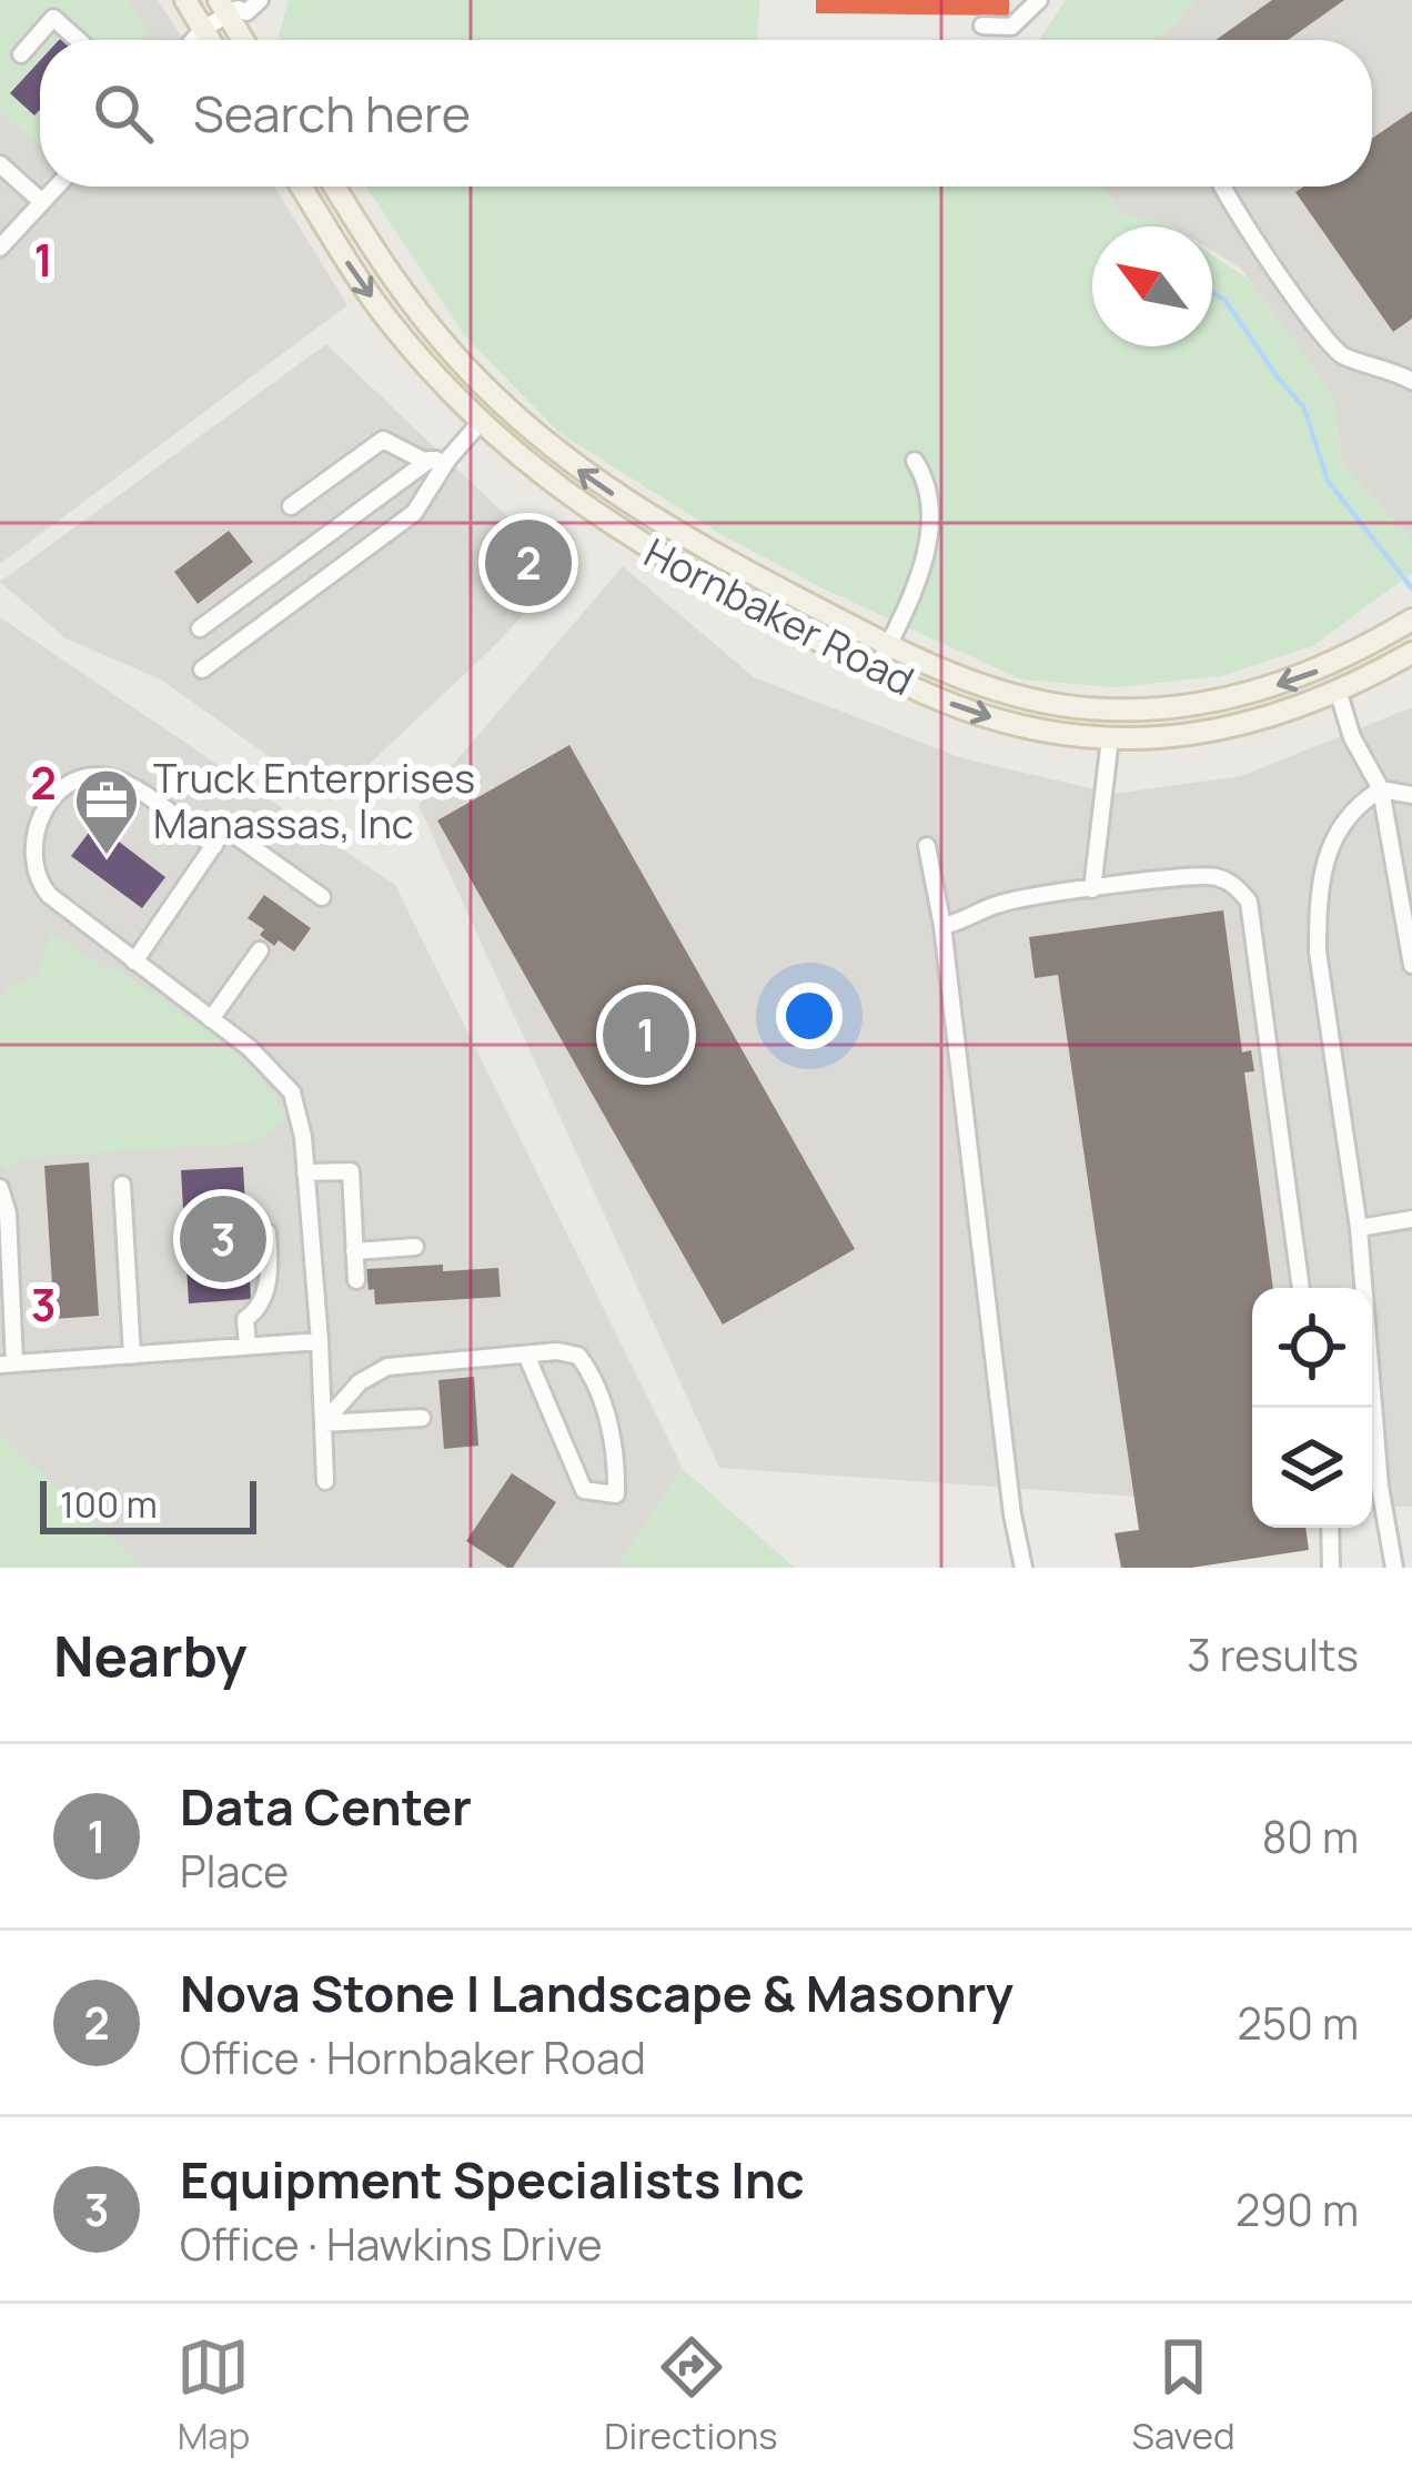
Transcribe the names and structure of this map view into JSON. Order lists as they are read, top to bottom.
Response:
{
  "streets": {
    "main road": ["Hornbaker Road"]
  },
  "places": {
    "office": ["Truck Enterprises Manassas, Inc"]
  },
  "scale_bar": "100 m",
  "north": "top left",
  "page": {
    "search": "Search here",
    "pins": ["2", "1", "3"],
    "scale": "100 m",
    "heading": ["Nearby", "3 results"],
    "list": [
      {
        "mark": "1",
        "name": "Data Center",
        "note": "Place",
        "value": "80 m"
      },
      {
        "mark": "2",
        "name": "Nova Stone | Landscape & Masonry",
        "note": "Office · Hornbaker Road",
        "value": "250 m"
      },
      {
        "mark": "3",
        "name": "Equipment Specialists Inc",
        "note": "Office · Hawkins Drive",
        "value": "290 m"
      }
    ],
    "nav": ["Map", "Directions", "Saved"]
  },
  "grid": {
    "rows": ["1", "2", "3"]
  }
}
